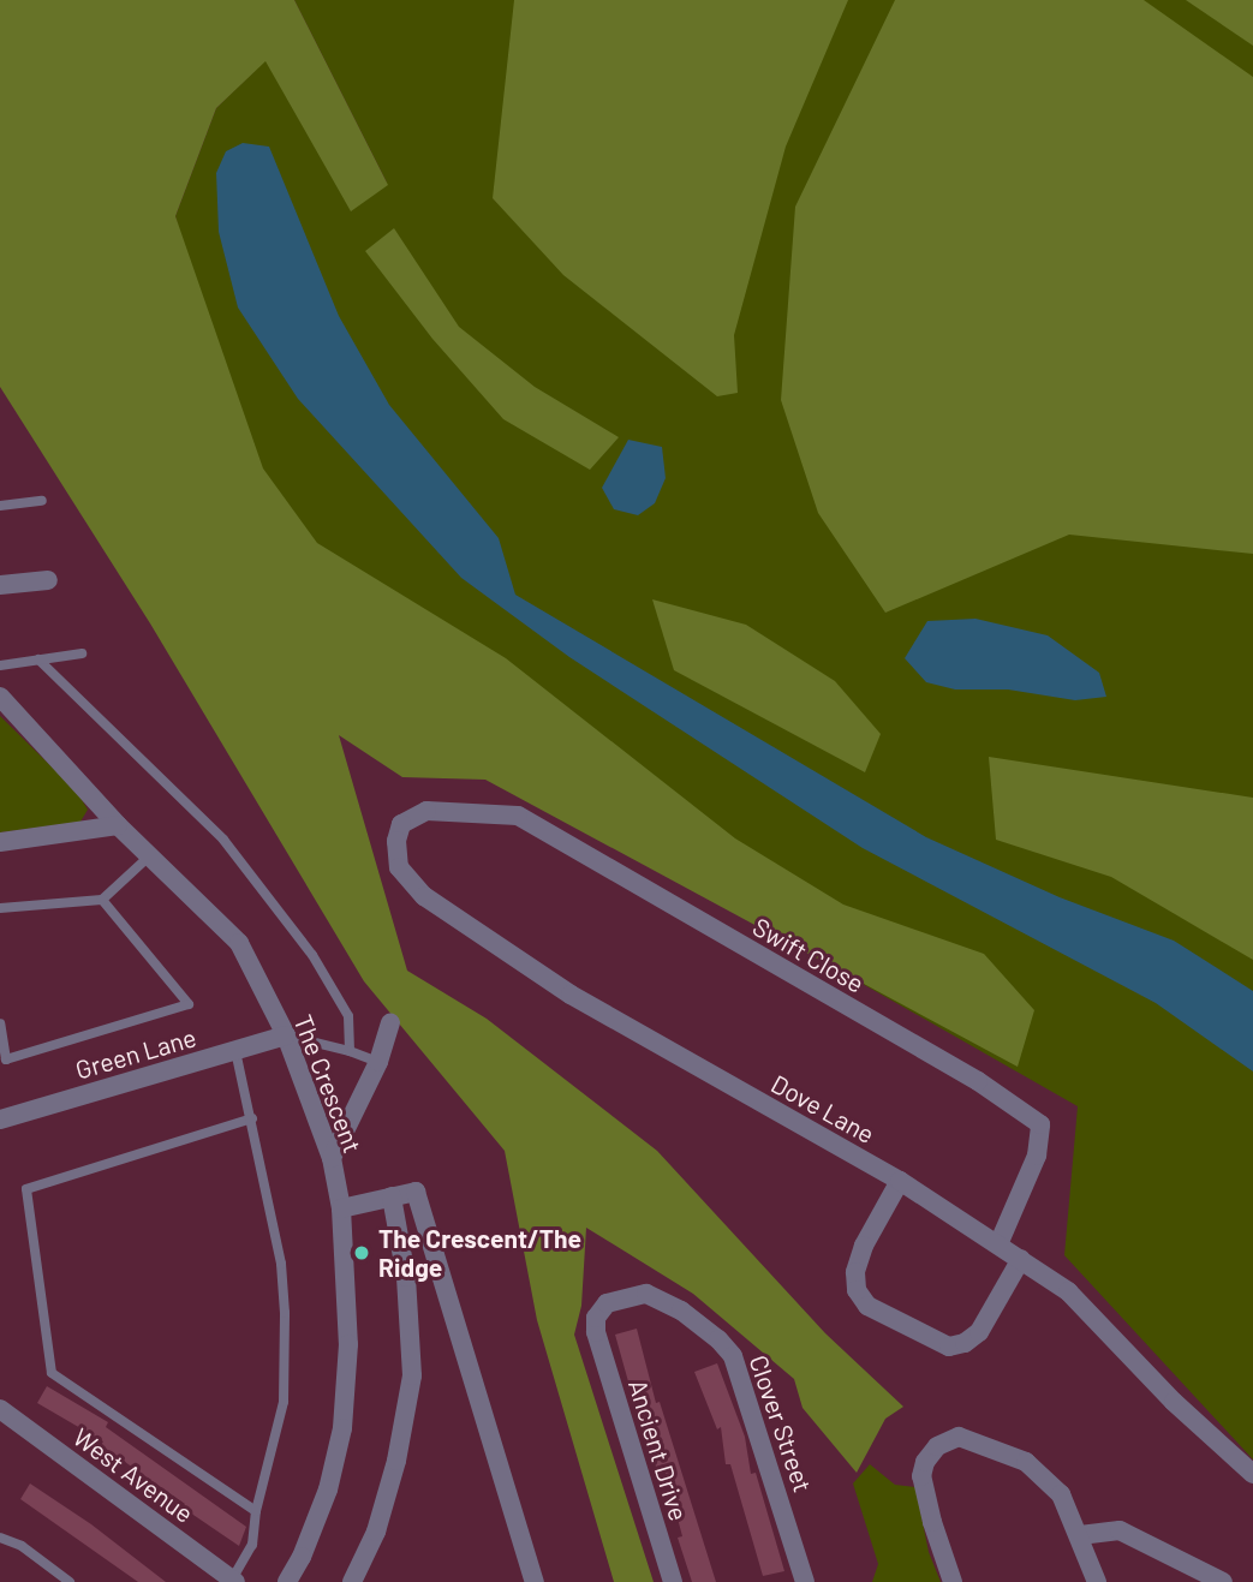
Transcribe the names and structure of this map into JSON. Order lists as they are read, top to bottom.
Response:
{
  "streets": {
    "street": [
      "Swift Close",
      "Green Lane",
      "The Crescent",
      "Dove Lane",
      "Clover Street",
      "Ancient Drive",
      "West Avenue"
    ]
  },
  "crossings": [
    ["Swift Close", "Dove Lane"],
    ["Green Lane", "The Crescent"],
    ["Clover Street", "Ancient Drive"]
  ],
  "places": ["The Crescent/The Ridge"]
}
